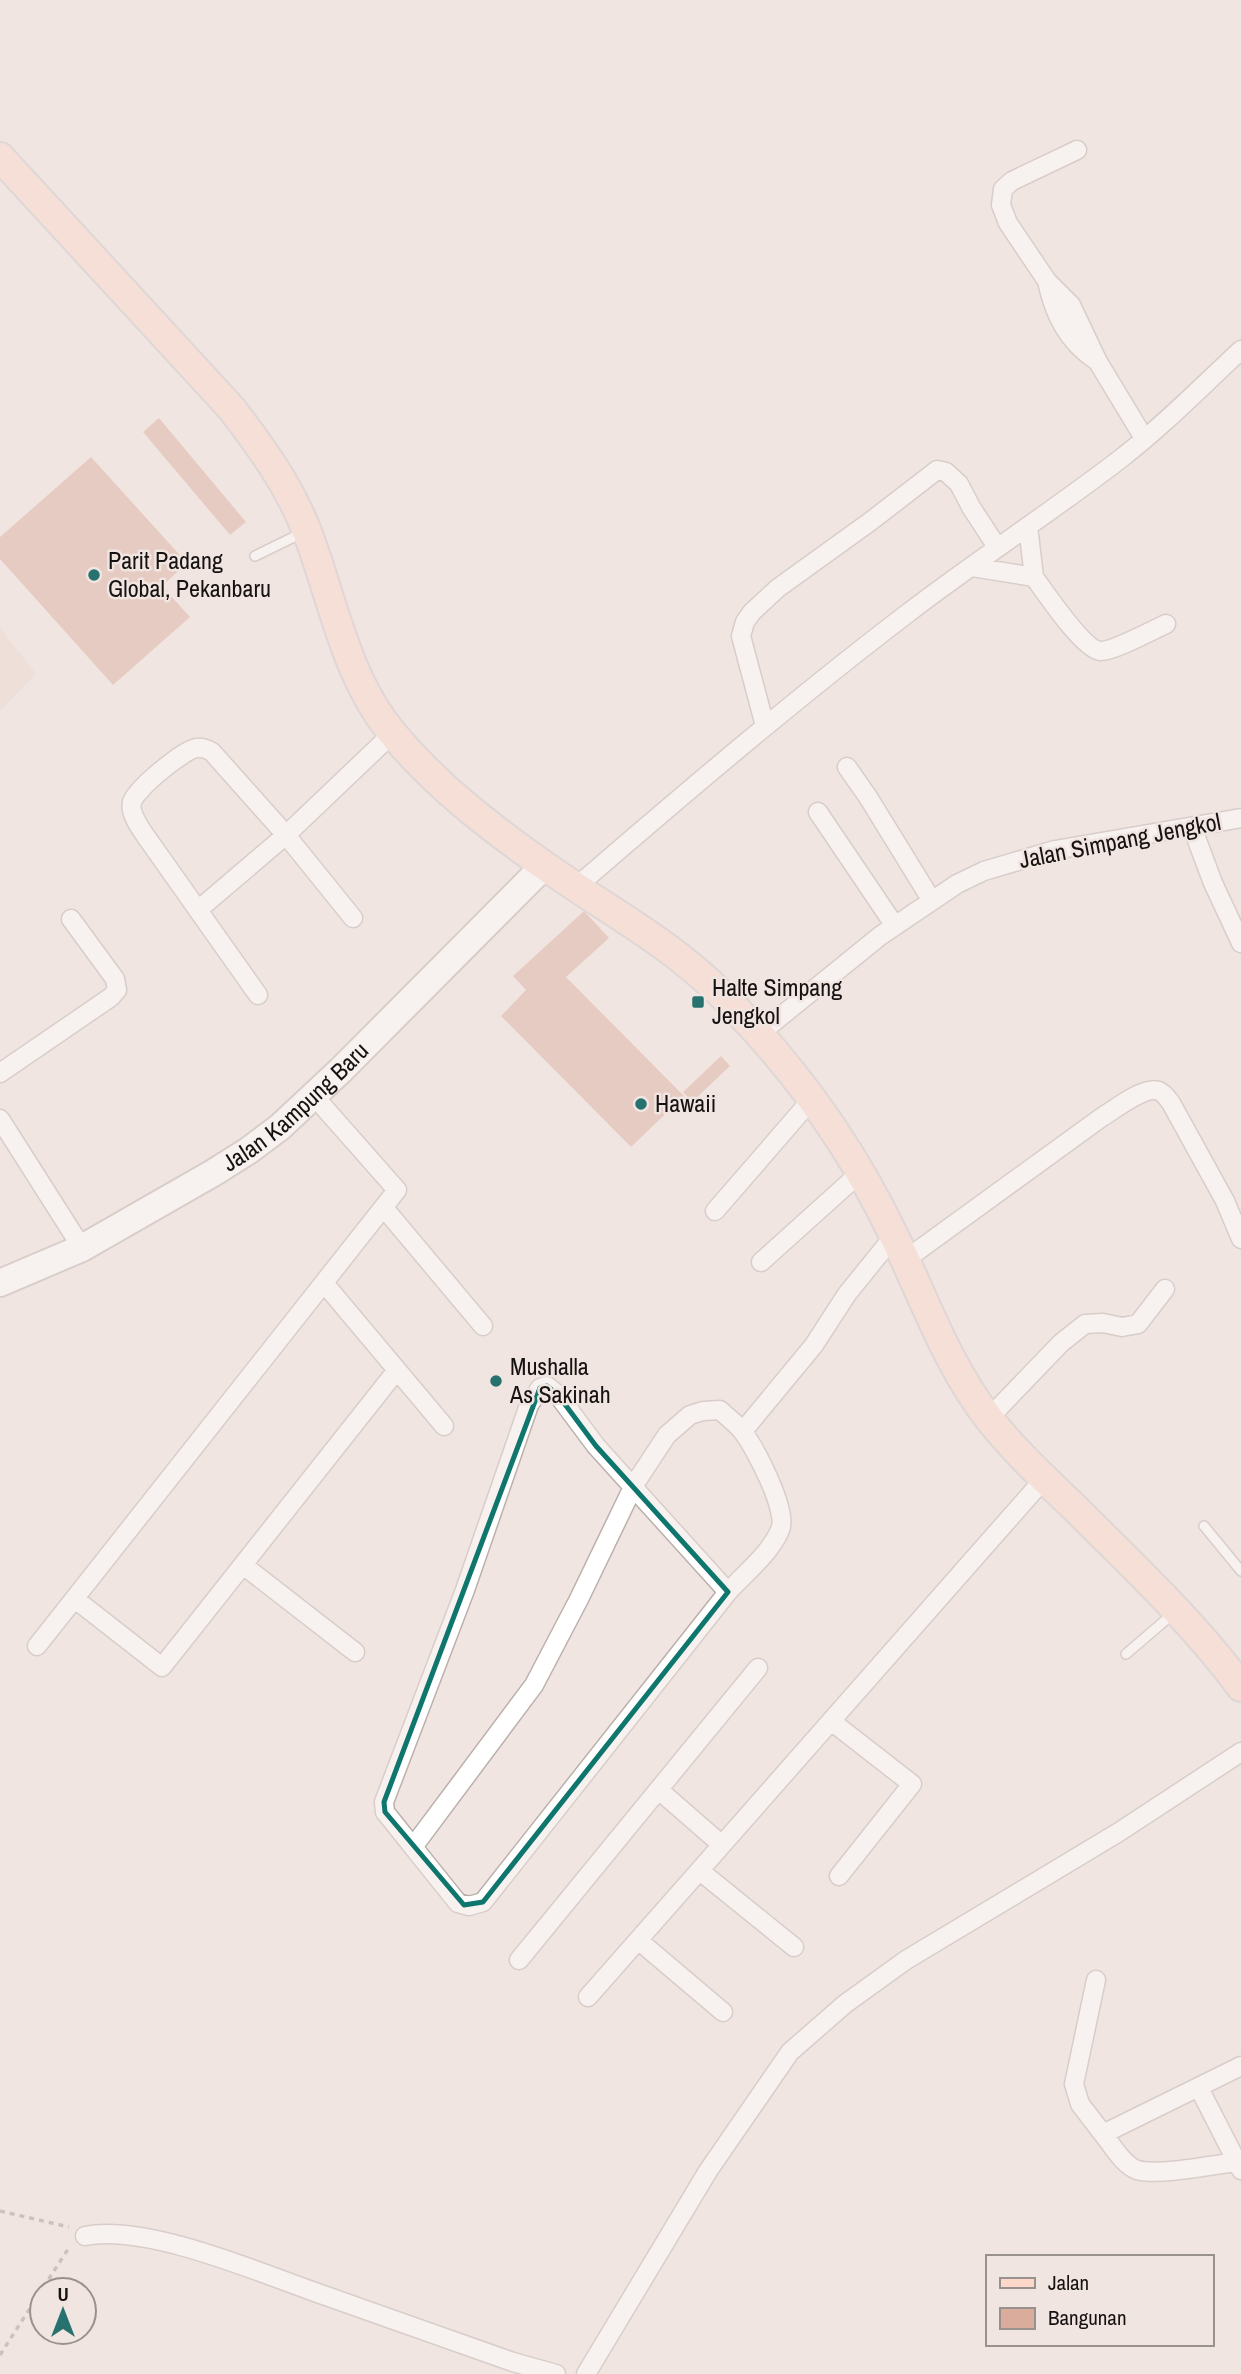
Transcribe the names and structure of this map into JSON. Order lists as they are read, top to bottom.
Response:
{
  "streets": {
    "street": ["Jalan Simpang Jengkol", "Jalan Kampung Baru"]
  },
  "places": {
    "other": ["Parit Padang Global, Pekanbaru", "Hawaii", "Mushalla As Sakinah"],
    "transit": ["Halte Simpang Jengkol"]
  },
  "legend": ["Jalan", "Bangunan"],
  "north": "top"
}
